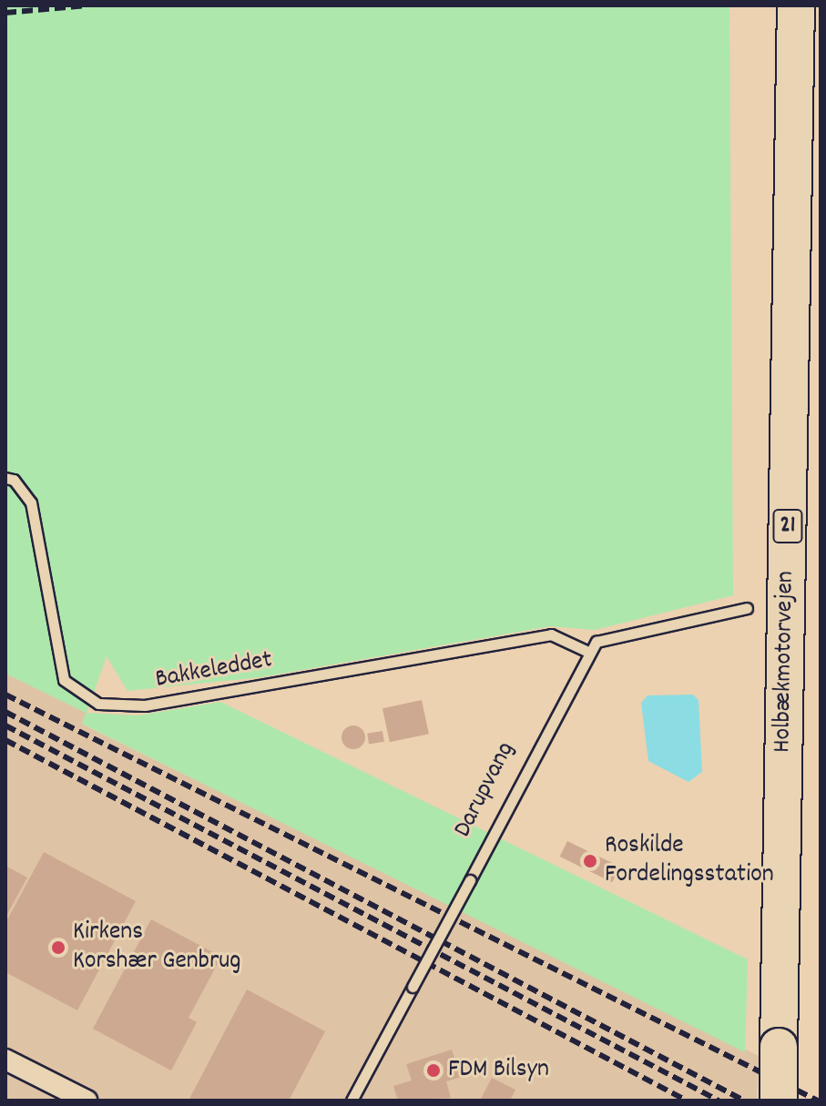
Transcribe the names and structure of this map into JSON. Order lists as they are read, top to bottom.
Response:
{
  "streets": {
    "highway": ["21", "Holbækmotorvejen"],
    "lane": ["Bakkeleddet", "Darupvang"]
  },
  "crossings": [
    ["Bakkeleddet", "Darupvang"]
  ],
  "places": ["Roskilde Fordelingsstation", "Kirkens Korshær Genbrug", "FDM Bilsyn"]
}
